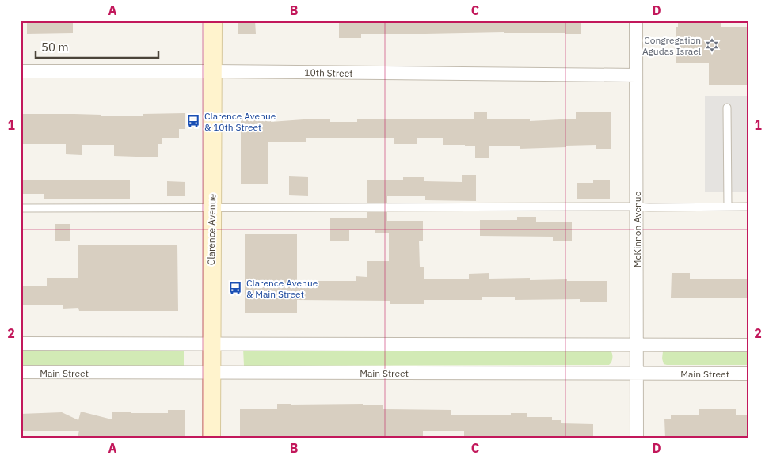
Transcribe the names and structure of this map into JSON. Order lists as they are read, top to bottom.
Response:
{
  "streets": {
    "main road": ["Clarence Avenue"],
    "street": ["10th Street", "McKinnon Avenue", "Main Street"]
  },
  "crossings": [
    ["10th Street", "Clarence Avenue"],
    ["10th Street", "McKinnon Avenue"],
    ["Clarence Avenue", "Main Street"],
    ["McKinnon Avenue", "Main Street"]
  ],
  "places": {
    "synagogue": ["Congregation Agudas Israel"],
    "bus stop": ["Clarence Avenue & 10th Street", "Clarence Avenue & Main Street"]
  },
  "scale_bar": "50 m",
  "grid": {
    "columns": [
      "A",
      "B",
      "C",
      "D"
    ],
    "rows": ["1", "2"]
  }
}
